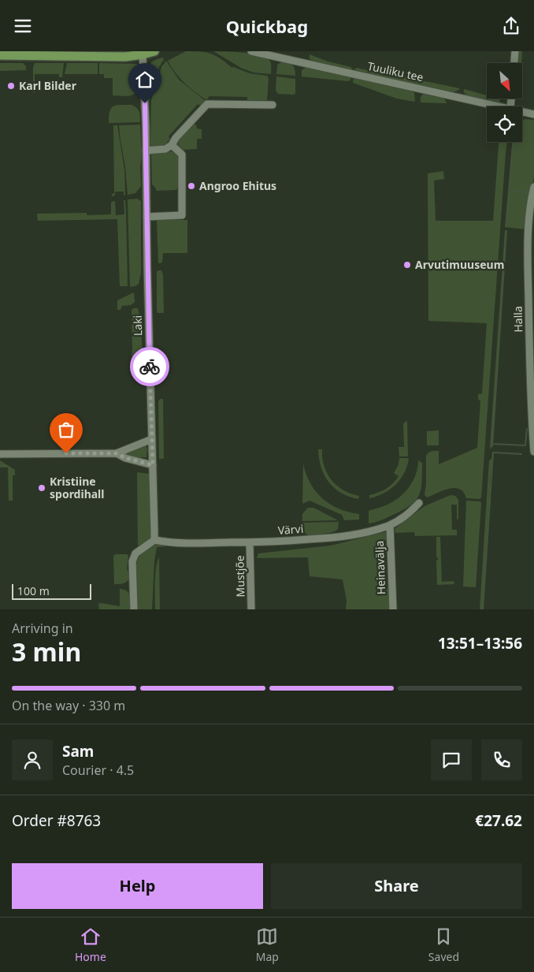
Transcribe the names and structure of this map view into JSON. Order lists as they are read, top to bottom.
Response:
{
  "streets": {
    "street": [
      "Tuuliku tee",
      "Halla",
      "Laki",
      "Värvi",
      "Heinavälja",
      "Mustjõe"
    ]
  },
  "crossings": [
    ["Laki", "Värvi"],
    ["Värvi", "Heinavälja"],
    ["Värvi", "Mustjõe"]
  ],
  "places": [
    "Karl Bilder",
    "Angroo Ehitus",
    "Arvutimuuseum",
    "Kristiine spordihall"
  ],
  "scale_bar": "100 m",
  "north": "bottom right",
  "page": {
    "header": "Quickbag",
    "scale": "100 m",
    "heading": ["3 min", "Arriving in", "13:51–13:56"],
    "panel": [
      "Sam",
      "Courier · 4.5",
      "Order #8763",
      "€27.62"
    ],
    "bar": "On the way · 330 m",
    "buttons": ["Help", "Share"],
    "tabs": ["Home", "Map", "Saved"]
  }
}
